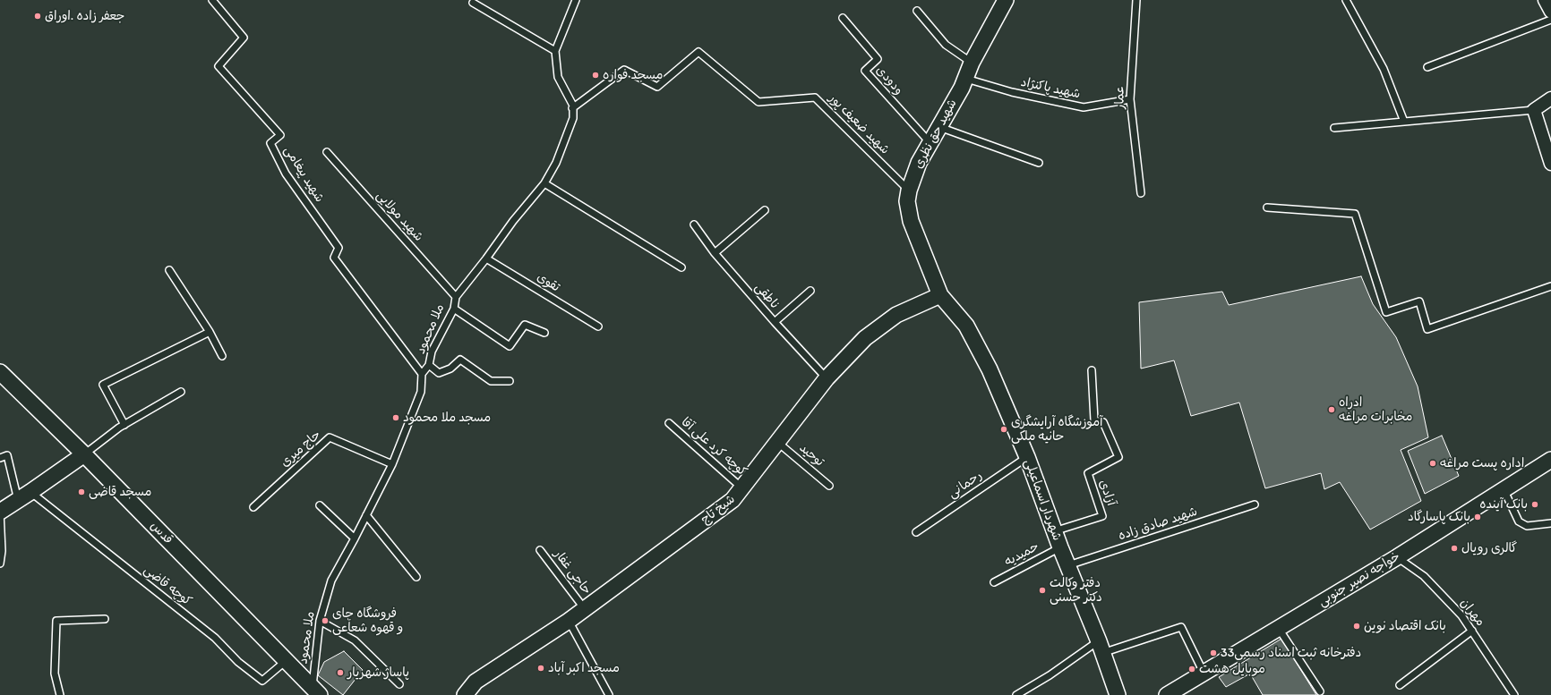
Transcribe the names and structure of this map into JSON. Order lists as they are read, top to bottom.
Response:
{
  "streets": {
    "street": [
      "شهید حق نظری",
      "شهردار اسماعیلی",
      "شیخ تاج",
      "قدس",
      "خواجه نصیر جنوبی"
    ],
    "lane": [
      "ودودی",
      "شهید پاکنژاد",
      "عمار",
      "شهید ضعیف پور",
      "شهید پیغامی",
      "شهید مولایی",
      "تقوی",
      "ناطقی",
      "ملا محمود",
      "کوچه کرد علی آقا",
      "حاج میری",
      "توحید",
      "رحمانی",
      "آزادی",
      "شهید صادق زاده",
      "حمیدیه",
      "حاجی غفار",
      "کوچه قاضی",
      "مهران"
    ]
  },
  "crossings": [
    ["ودودی", "شهید حق نظری"],
    ["شهید پاکنژاد", "عمار"],
    ["شهید پاکنژاد", "شهید حق نظری"],
    ["شهید ضعیف پور", "شهید حق نظری"],
    ["شهید ضعیف پور", "ملا محمود"],
    ["شهید حق نظری", "شهردار اسماعیلی"],
    ["شهید حق نظری", "شیخ تاج"],
    ["شهید پیغامی", "ملا محمود"],
    ["شهید مولایی", "ملا محمود"],
    ["تقوی", "ملا محمود"],
    ["ناطقی", "شیخ تاج"],
    ["ملا محمود", "حاج میری"],
    ["ملا محمود", "قدس"],
    ["کوچه کرد علی آقا", "شیخ تاج"],
    ["توحید", "شیخ تاج"],
    ["رحمانی", "شهردار اسماعیلی"],
    ["آزادی", "شهردار اسماعیلی"],
    ["شهردار اسماعیلی", "شیخ تاج"],
    ["شهردار اسماعیلی", "شهید صادق زاده"],
    ["شهردار اسماعیلی", "حمیدیه"],
    ["شیخ تاج", "حاجی غفار"],
    ["قدس", "کوچه قاضی"],
    ["خواجه نصیر جنوبی", "مهران"]
  ],
  "places": [
    "جعفر زاده .اوراق",
    "مسجد فواره",
    "ادراه مخابرات مراغه",
    "مسجد ملا محمود",
    "آموزشگاه آرایشگری حانیه ملکی",
    "اداره پست مراغه",
    "مسجد قاضی",
    "بانک آینده",
    "بانک پاسارگاد",
    "گالری رویال",
    "دفتر وکالت دکتر حسنی",
    "فروشگاه چای و قهوه شعاعی",
    "بانک اقتصاد نوین",
    "دفترخانه ثبت اسناد رسمی33",
    "مسجد اکبر آباد",
    "موبایل هشت",
    "پاساژ شهریار"
  ]
}
